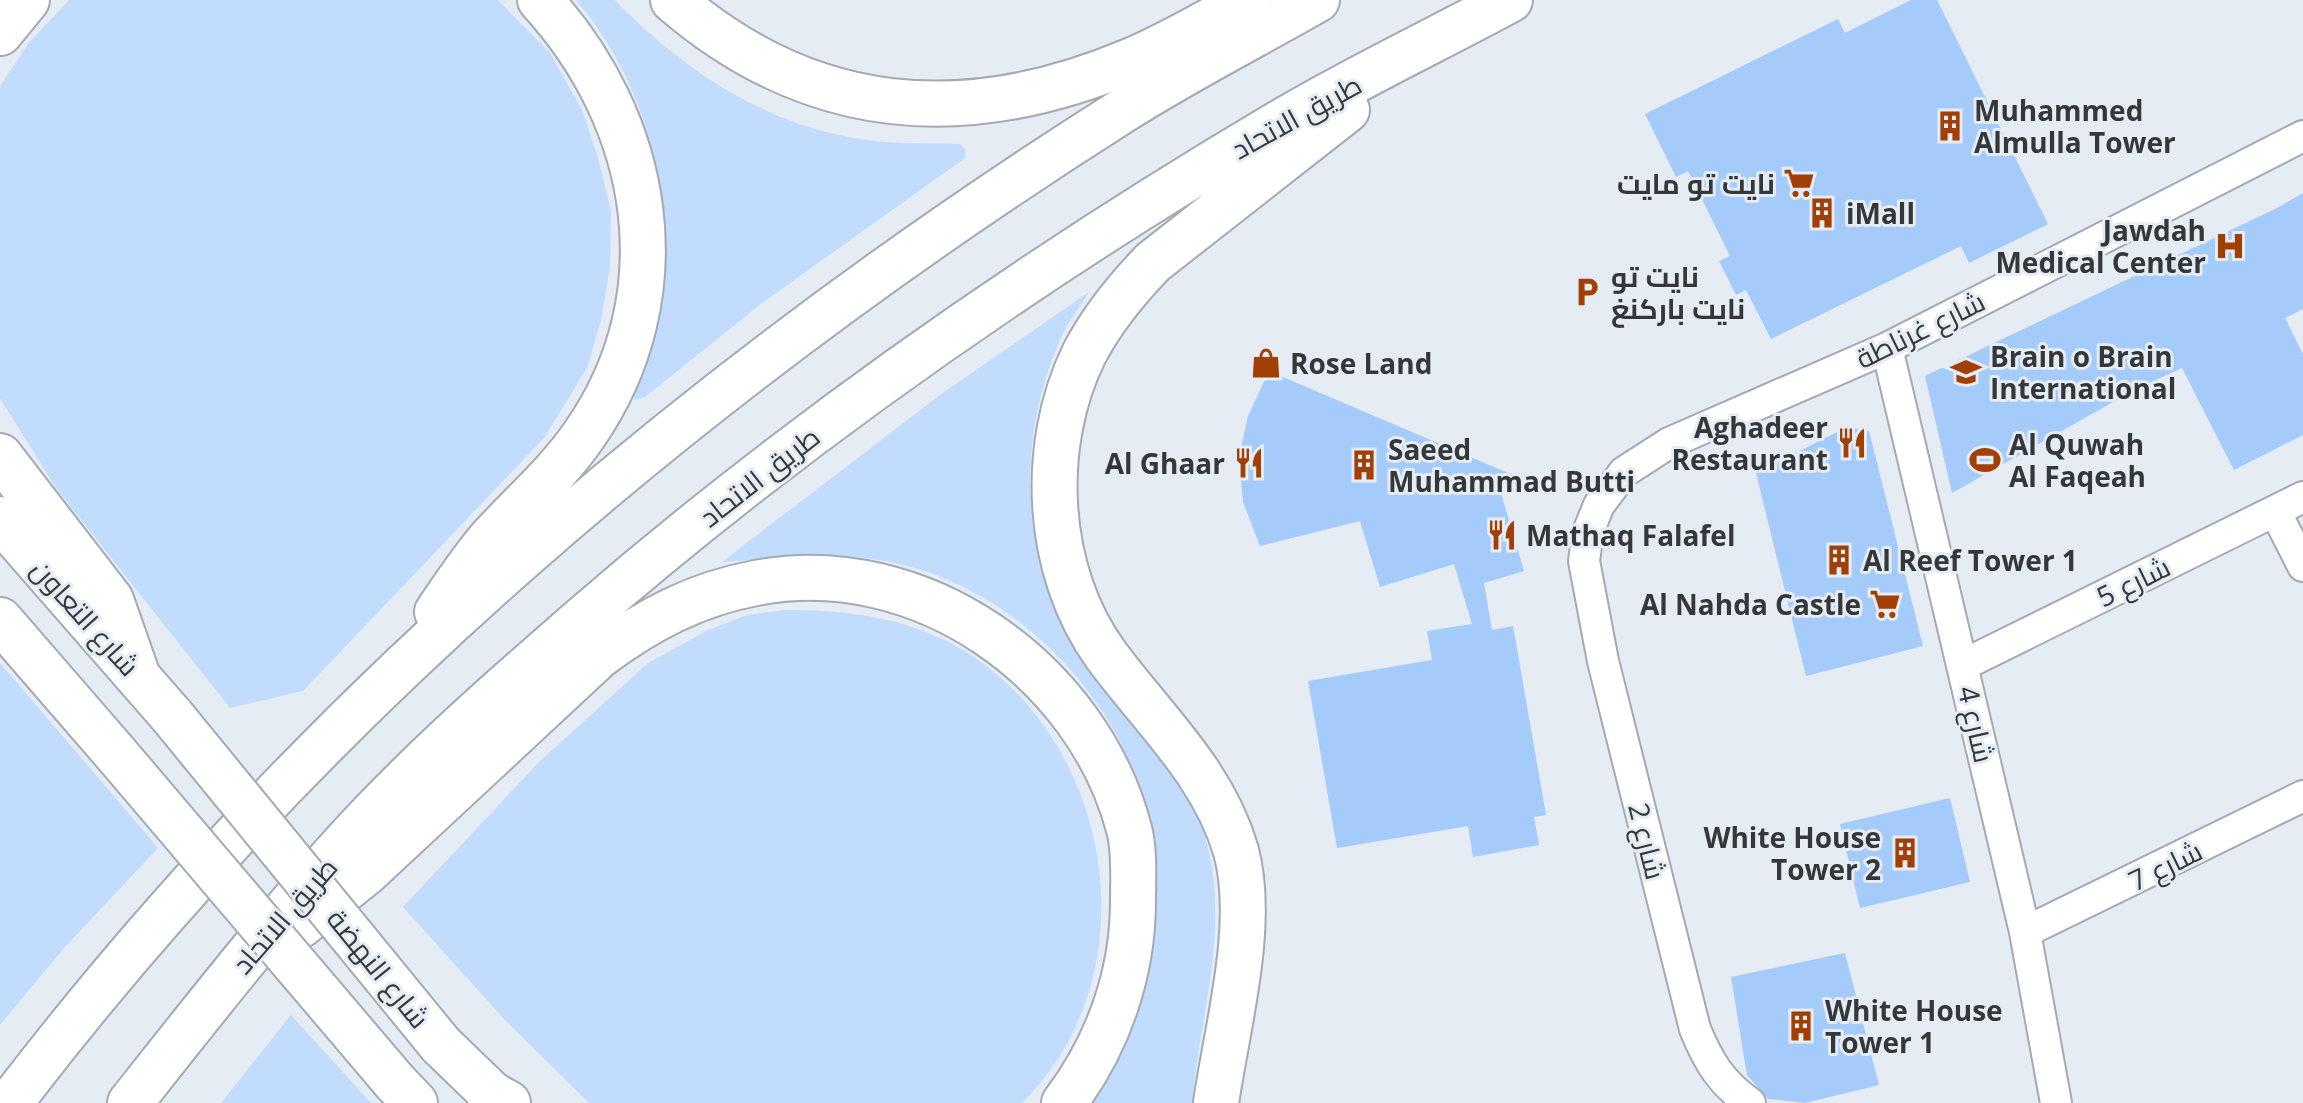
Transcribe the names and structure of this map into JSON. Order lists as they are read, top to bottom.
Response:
{
  "streets": {
    "main road": ["طريق الاتحاد", "شارع التعاون", "شارع النهضة"],
    "street": [
      "شارع غرناطة",
      "شارع 5",
      "شارع 4",
      "شارع 2",
      "شارع 7"
    ]
  },
  "crossings": [
    ["شارع غرناطة", "شارع 4"],
    ["شارع غرناطة", "شارع 2"],
    ["شارع 5", "شارع 4"],
    ["شارع التعاون", "شارع النهضة"],
    ["شارع 4", "شارع 7"]
  ],
  "places": {
    "building": [
      "Muhammed Almulla Tower",
      "iMall",
      "Saeed Muhammad Butti",
      "Al Reef Tower 1",
      "White House Tower 2",
      "White House Tower 1"
    ],
    "supermarket": ["نايت تو مايت", "Al Nahda Castle"],
    "hospital": ["Jawdah Medical Center"],
    "parking": ["نايت تو نايت باركنغ"],
    "shop": ["Rose Land"],
    "school or university": ["Brain o Brain International"],
    "restaurant": ["Aghadeer Restaurant", "Al Ghaar", "Mathaq Falafel"],
    "sports": ["Al Quwah Al Faqeah"]
  }
}
